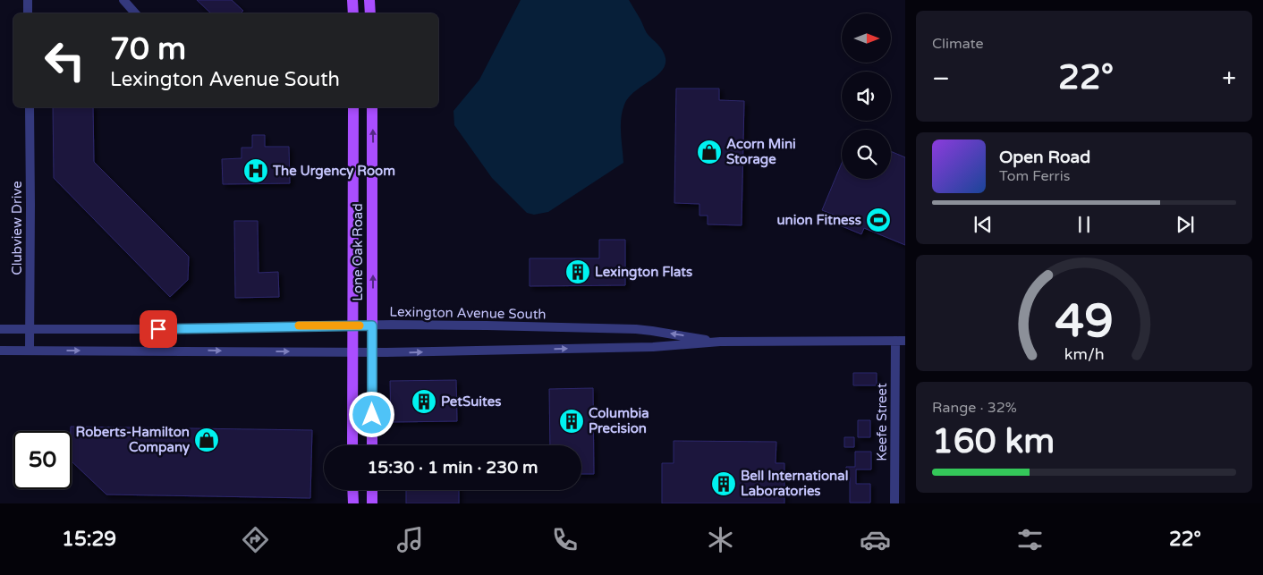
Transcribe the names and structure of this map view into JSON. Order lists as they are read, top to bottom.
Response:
{
  "streets": {
    "main road": ["Lone Oak Road"],
    "street": ["Clubview Drive", "Lexington Avenue South", "Keefe Street"]
  },
  "crossings": [
    ["Clubview Drive", "Lexington Avenue South"],
    ["Lone Oak Road", "Lexington Avenue South"],
    ["Lexington Avenue South", "Keefe Street"]
  ],
  "places": {
    "shop": ["Acorn Mini Storage", "Roberts-Hamilton Company"],
    "hospital": ["The Urgency Room"],
    "sports": ["union Fitness"],
    "building": [
      "Lexington Flats",
      "PetSuites",
      "Columbia Precision",
      "Bell International Laboratories"
    ]
  },
  "north": "right",
  "page": {
    "tile": [
      "Climate",
      ["Range · 32%", "160 km"]
    ],
    "turn": ["70 m", "Lexington Avenue South"],
    "heat": ["−", "22°", "+"],
    "song": ["Open Road", "Tom Ferris"],
    "limit": "50",
    "trip": "15:30 · 1 min · 230 m",
    "tabs": ["15:29", "22°"],
    "gauge": ["49", "km/h"]
  }
}
